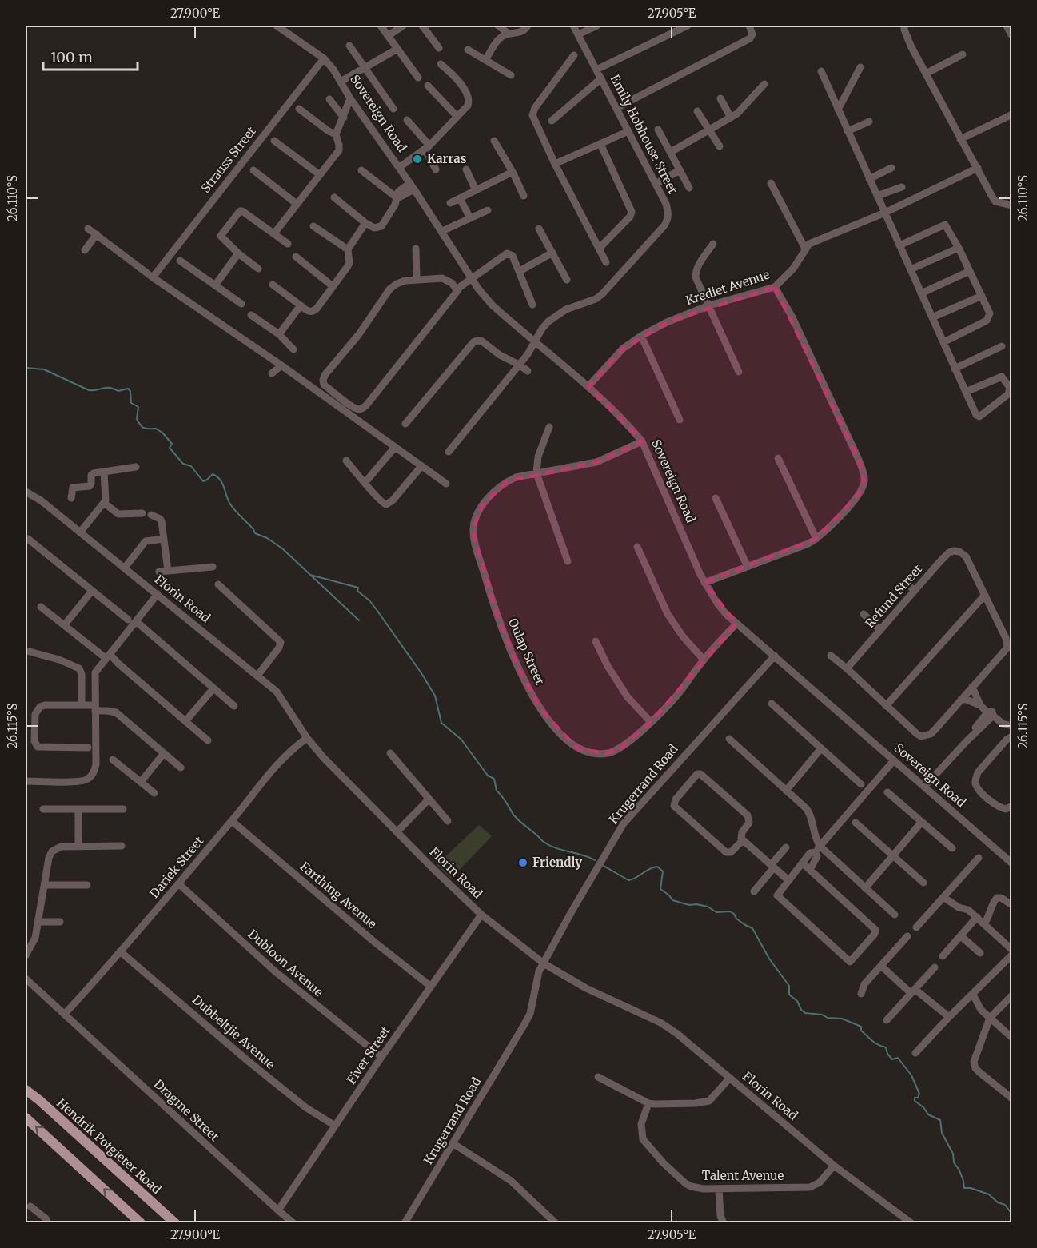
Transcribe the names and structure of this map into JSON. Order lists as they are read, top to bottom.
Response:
{
  "streets": {
    "main road": ["Hendrik Potgieter Road"],
    "street": [
      "Sovereign Road",
      "Emily Hobhouse Street",
      "Strauss Street",
      "Krediet Avenue",
      "Refund Street",
      "Florin Road",
      "Oulap Street",
      "Krugerrand Road",
      "Dariek Street",
      "Farthing Avenue",
      "Dubloon Avenue",
      "Dubbeltjie Avenue",
      "Fiver Street",
      "Dragme Street",
      "Talent Avenue"
    ]
  },
  "crossings": [
    ["Sovereign Road", "Emily Hobhouse Street"],
    ["Sovereign Road", "Strauss Street"],
    ["Sovereign Road", "Krediet Avenue"],
    ["Sovereign Road", "Krugerrand Road"],
    ["Florin Road", "Krugerrand Road"],
    ["Florin Road", "Dariek Street"],
    ["Florin Road", "Fiver Street"],
    ["Florin Road", "Talent Avenue"],
    ["Dariek Street", "Farthing Avenue"],
    ["Dariek Street", "Dubloon Avenue"],
    ["Dariek Street", "Dubbeltjie Avenue"],
    ["Dariek Street", "Dragme Street"],
    ["Farthing Avenue", "Fiver Street"],
    ["Dubloon Avenue", "Fiver Street"],
    ["Dubbeltjie Avenue", "Fiver Street"],
    ["Fiver Street", "Dragme Street"]
  ],
  "places": ["Karras", "Friendly"],
  "scale_bar": "100 m",
  "coordinates": [
    "27.900°E",
    "27.905°E",
    "26.110°S",
    "26.115°S"
  ]
}
